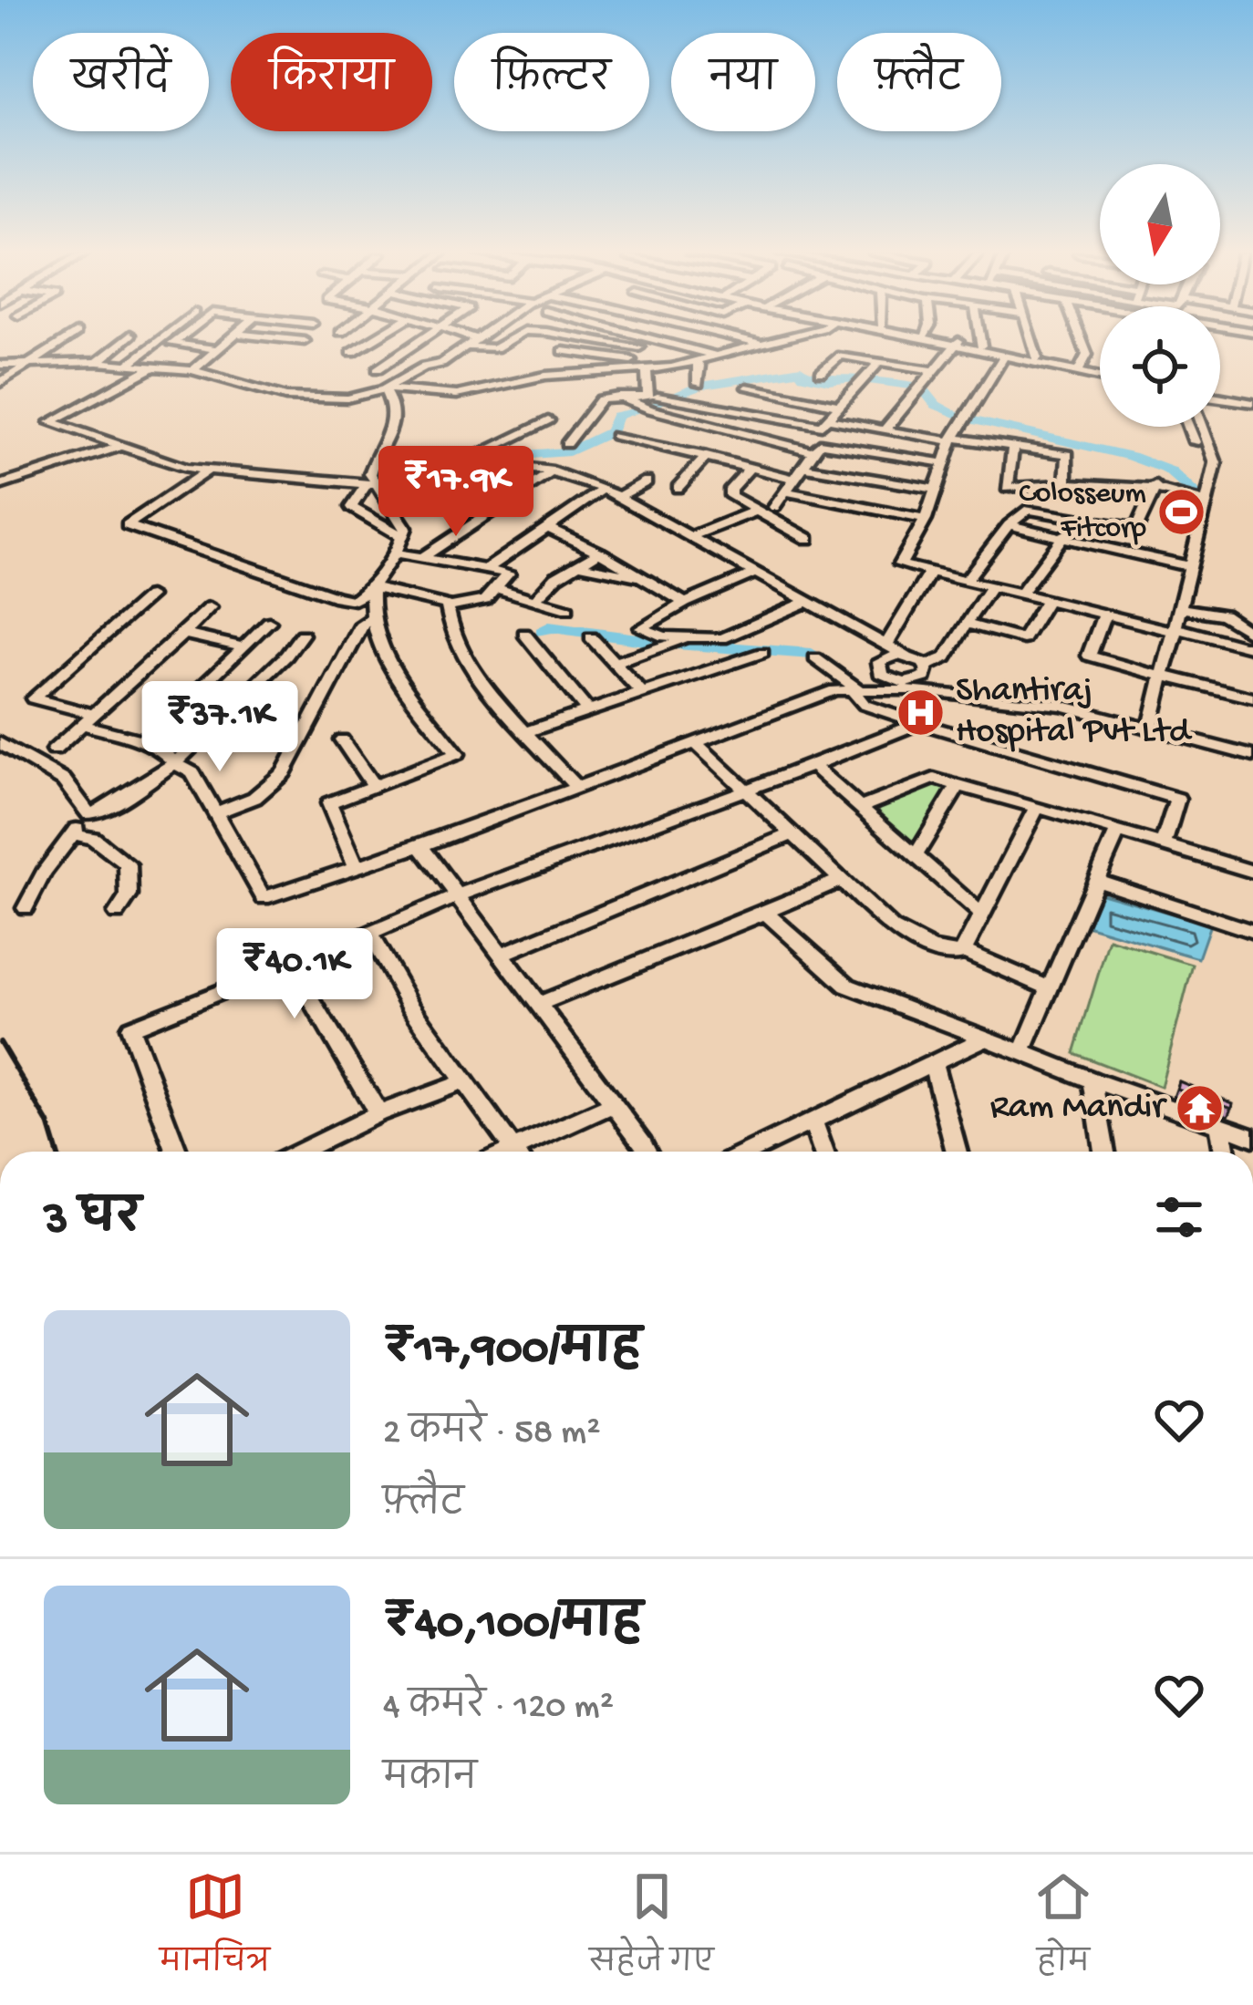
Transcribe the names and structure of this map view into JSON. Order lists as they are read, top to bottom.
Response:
{
  "places": {
    "sports": ["Colosseum Fitcorp"],
    "hospital": ["Shantiraj Hospital Pvt Ltd"],
    "temple": ["Ram Mandir"]
  },
  "north": "bottom",
  "page": {
    "chip": [
      "खरीदें",
      "किराया",
      "फ़िल्टर",
      "नया",
      "फ़्लैट"
    ],
    "price": ["₹17.9K", "₹37.1K", "₹40.1K"],
    "heading": "3 घर",
    "list": [
      {
        "name": "₹17,900/माह",
        "note": "2 कमरे · 58 m² · फ़्लैट"
      },
      {
        "name": "₹40,100/माह",
        "note": "4 कमरे · 120 m² · मकान"
      }
    ],
    "tabs": ["मानचित्र", "सहेजे गए", "होम"]
  }
}
